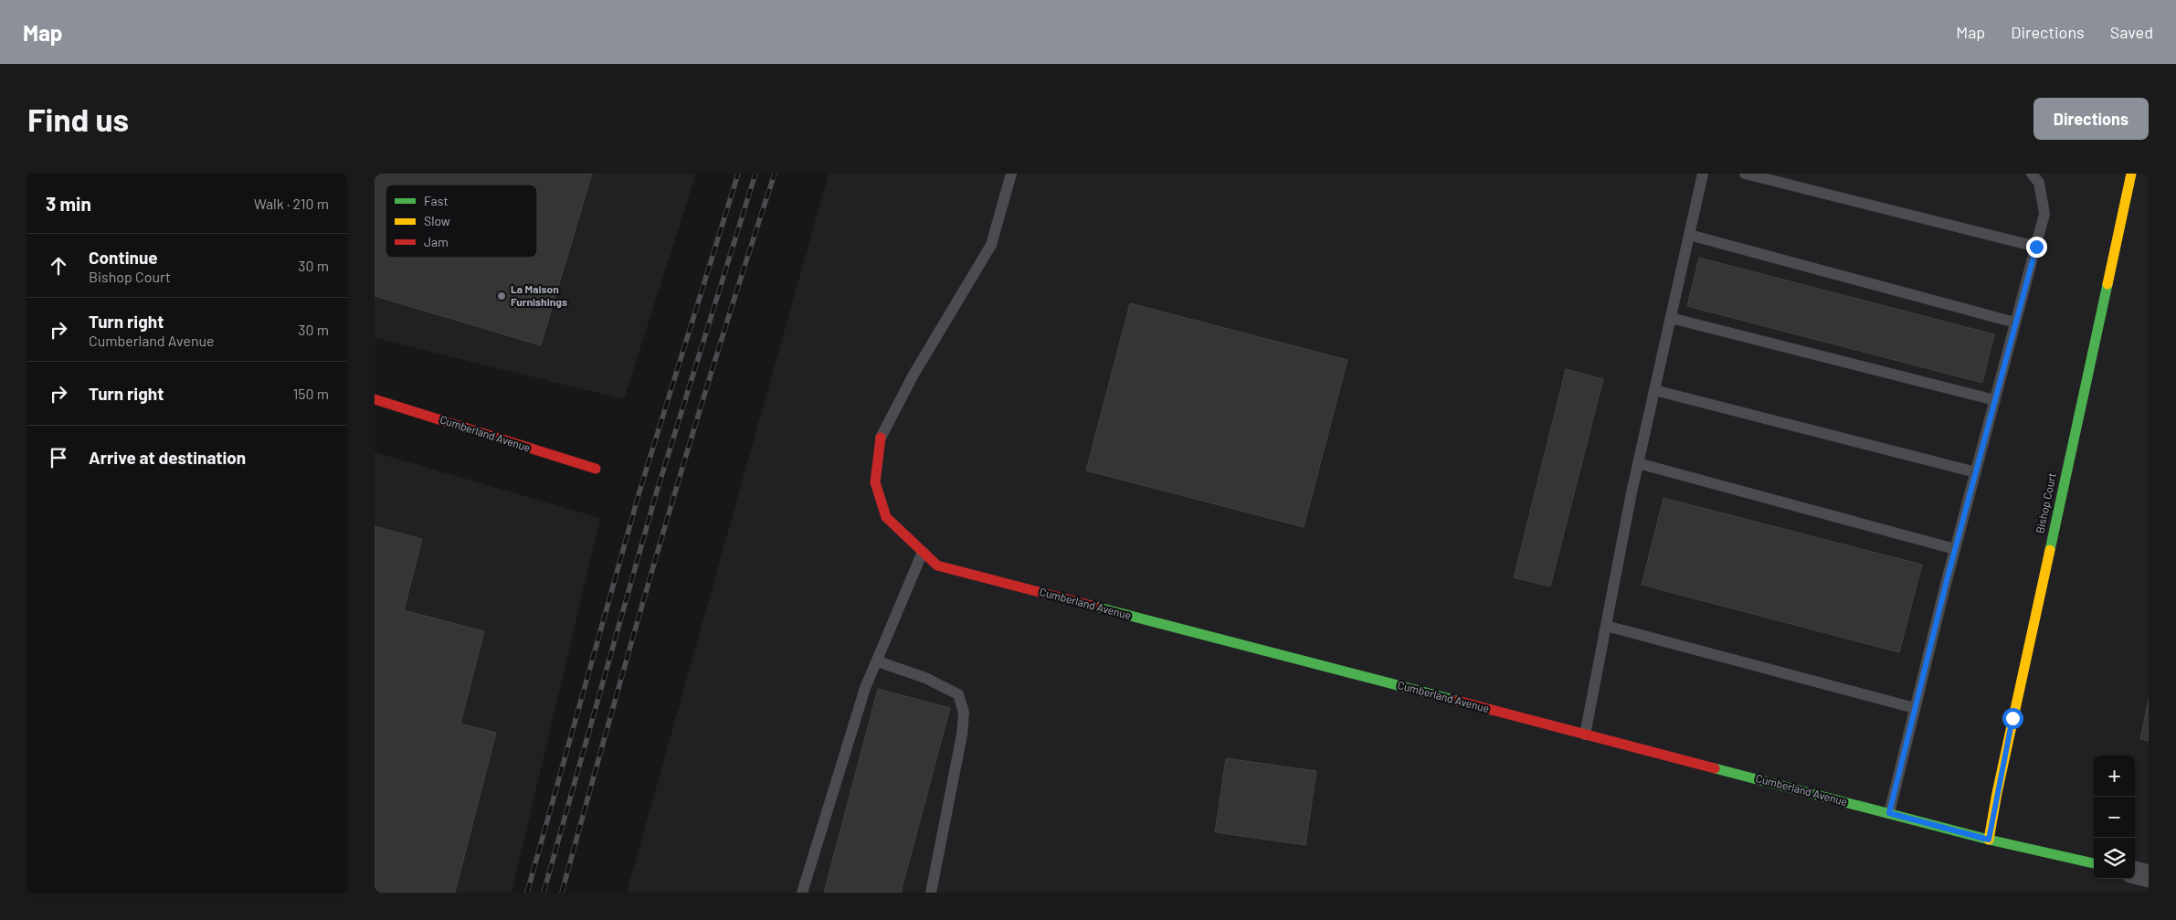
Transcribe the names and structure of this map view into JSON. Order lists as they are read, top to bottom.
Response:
{
  "streets": {
    "street": ["Cumberland Avenue", "Bishop Court"]
  },
  "crossings": [
    ["Cumberland Avenue", "Bishop Court"]
  ],
  "places": ["La Maison Furnishings"],
  "legend": ["Fast", "Slow", "Jam"],
  "page": {
    "header": "Map",
    "nav": ["Map", "Directions", "Saved"],
    "buttons": "Directions",
    "title": "Find us",
    "heading": ["3 min", "Walk · 210 m"],
    "list": [
      ["Continue", "Bishop Court", "30 m"],
      ["Turn right", "Cumberland Avenue", "30 m"],
      ["Turn right", "150 m"],
      "Arrive at destination"
    ],
    "map_buttons": ["+", "−"]
  }
}
